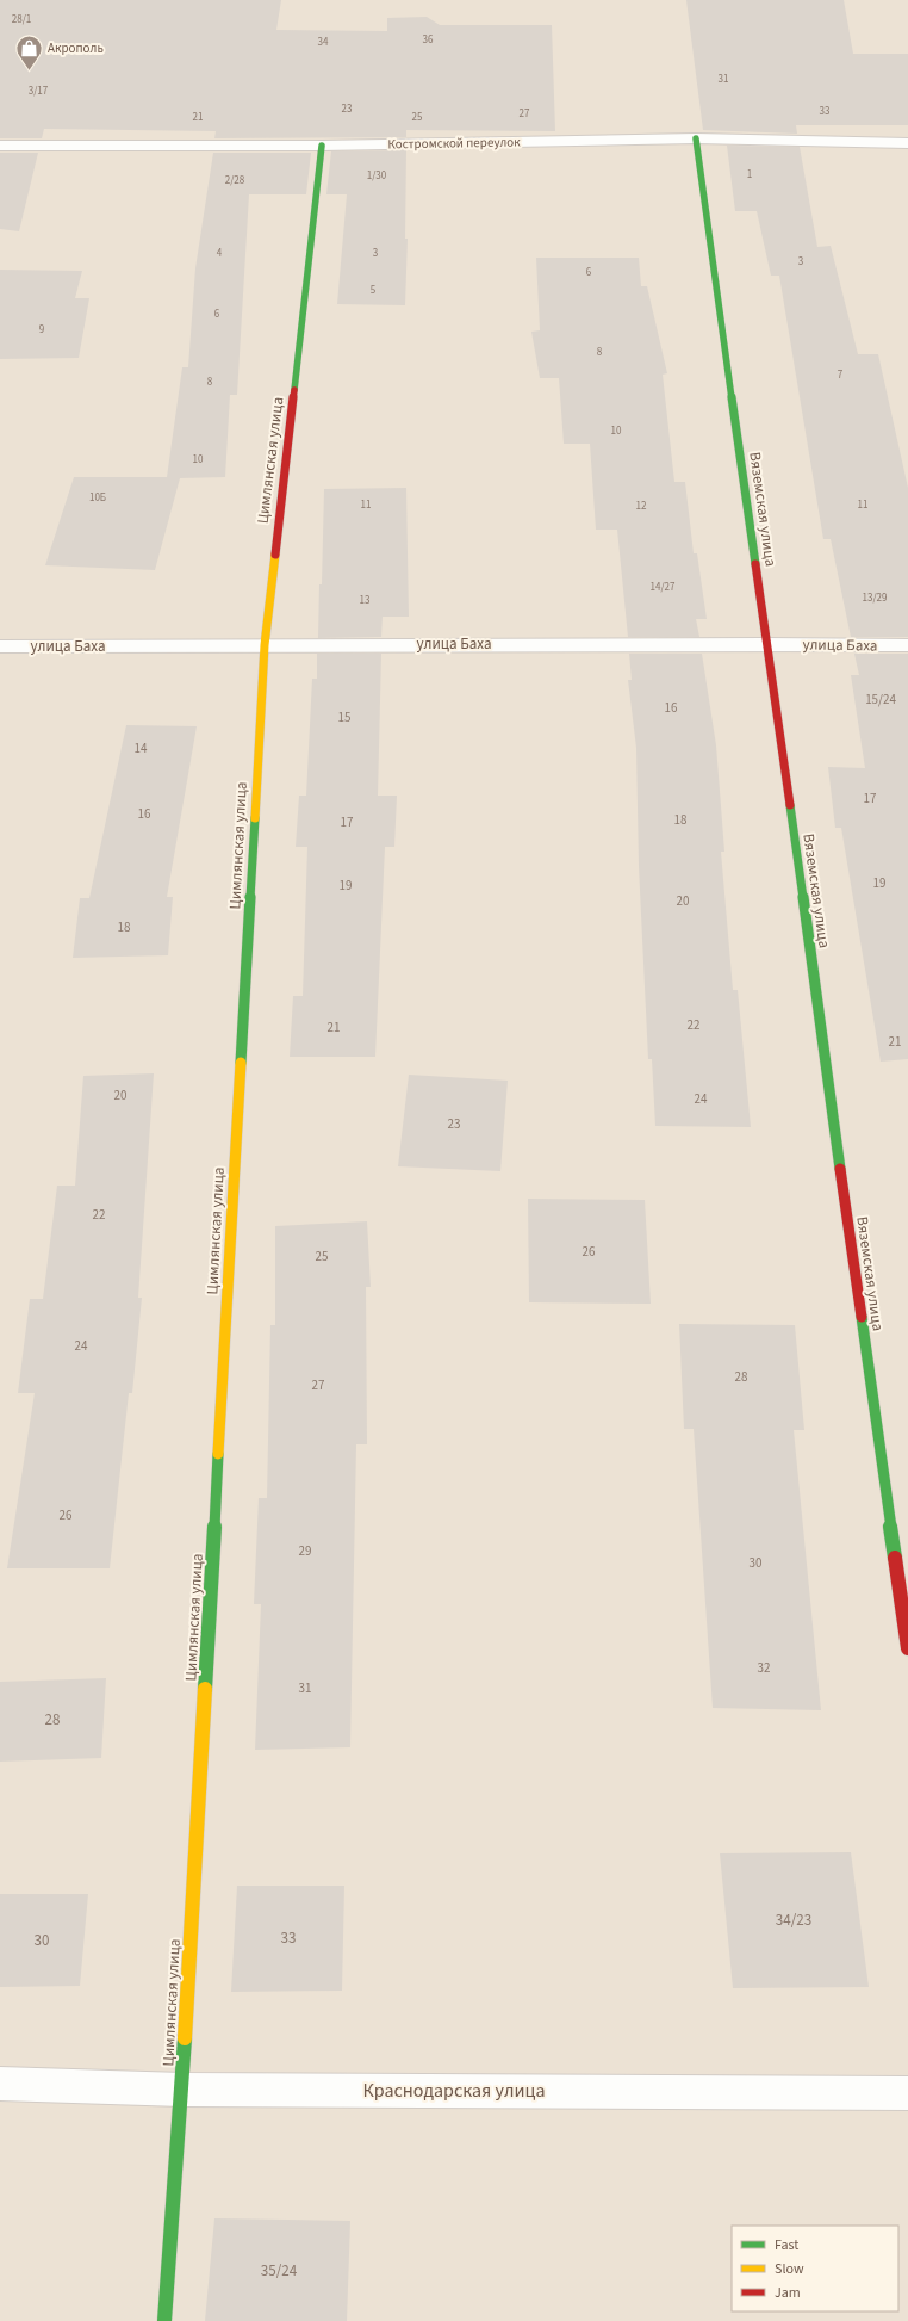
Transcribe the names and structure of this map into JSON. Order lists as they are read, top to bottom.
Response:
{
  "streets": {
    "street": [
      "Костромской переулок",
      "Цимлянская улица",
      "Вяземская улица",
      "улица Баха",
      "Краснодарская улица"
    ]
  },
  "crossings": [
    ["Костромской переулок", "Цимлянская улица"],
    ["Костромской переулок", "Вяземская улица"],
    ["Цимлянская улица", "улица Баха"],
    ["Цимлянская улица", "Краснодарская улица"],
    ["Вяземская улица", "улица Баха"]
  ],
  "places": {
    "shop": ["Акрополь"]
  },
  "house_numbers": [
    "28/1",
    "36",
    "34",
    "31",
    "3/17",
    "23",
    "33",
    "27",
    "21",
    "25",
    "1",
    "1/30",
    "2/28",
    "4",
    "3",
    "3",
    "6",
    "5",
    "6",
    "9",
    "8",
    "7",
    "8",
    "10",
    "10",
    "10Б",
    "11",
    "11",
    "12",
    "14/27",
    "13/29",
    "13",
    "15/24",
    "16",
    "15",
    "14",
    "17",
    "16",
    "18",
    "17",
    "19",
    "19",
    "20",
    "18",
    "22",
    "21",
    "21",
    "20",
    "24",
    "23",
    "22",
    "26",
    "25",
    "24",
    "28",
    "27",
    "26",
    "29",
    "30",
    "32",
    "31",
    "28",
    "34/23",
    "33",
    "30",
    "35/24"
  ],
  "legend": ["Fast", "Slow", "Jam"]
}
